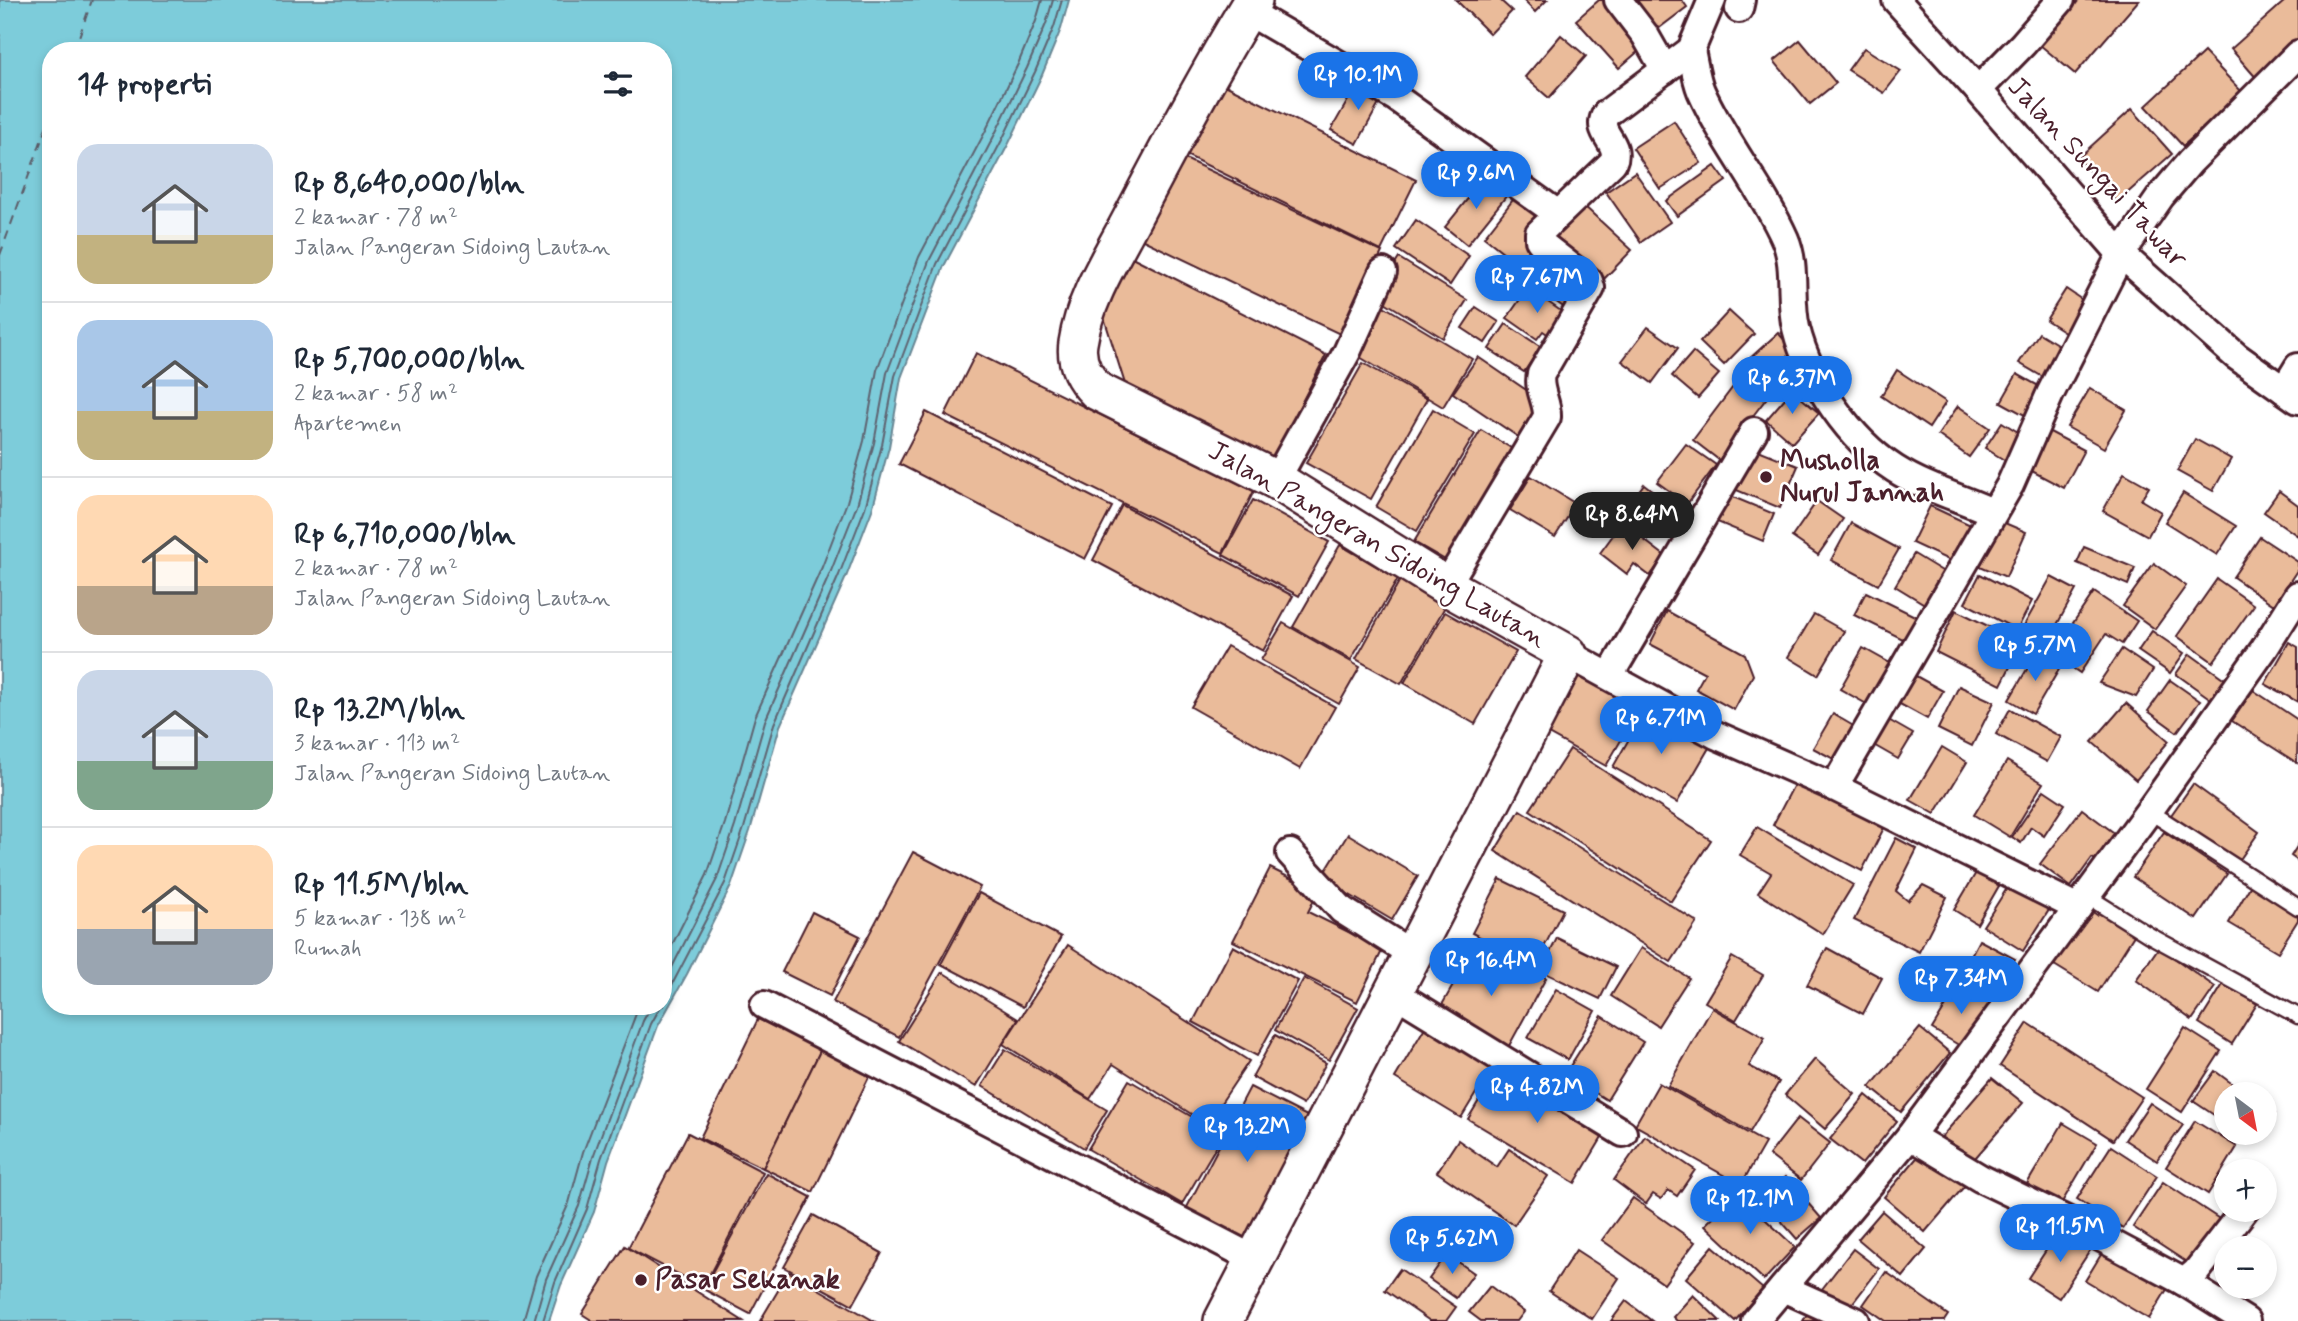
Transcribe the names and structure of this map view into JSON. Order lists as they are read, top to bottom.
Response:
{
  "streets": {
    "street": ["Jalan Sungai Tawar", "Jalan Pangeran Sidoing Lautan"]
  },
  "places": ["Musholla Nurul Jannah", "Pasar Sekanak"],
  "north": "bottom right",
  "page": {
    "heading": "14 properti",
    "price": [
      "Rp 10.1M",
      "Rp 9.6M",
      "Rp 7.67M",
      "Rp 6.37M",
      "Rp 8.64M",
      "Rp 5.7M",
      "Rp 6.71M",
      "Rp 16.4M",
      "Rp 7.34M",
      "Rp 4.82M",
      "Rp 13.2M",
      "Rp 12.1M",
      "Rp 11.5M",
      "Rp 5.62M"
    ],
    "list": [
      {
        "name": "Rp 8,640,000/bln",
        "note": "2 kamar · 78 m² · Jalan Pangeran Sidoing Lautan"
      },
      {
        "name": "Rp 5,700,000/bln",
        "note": "2 kamar · 58 m² · Apartemen"
      },
      {
        "name": "Rp 6,710,000/bln",
        "note": "2 kamar · 78 m² · Jalan Pangeran Sidoing Lautan"
      },
      {
        "name": "Rp 13.2M/bln",
        "note": "3 kamar · 113 m² · Jalan Pangeran Sidoing Lautan"
      },
      {
        "name": "Rp 11.5M/bln",
        "note": "5 kamar · 138 m² · Rumah"
      }
    ],
    "map_buttons": ["+", "−"]
  }
}
